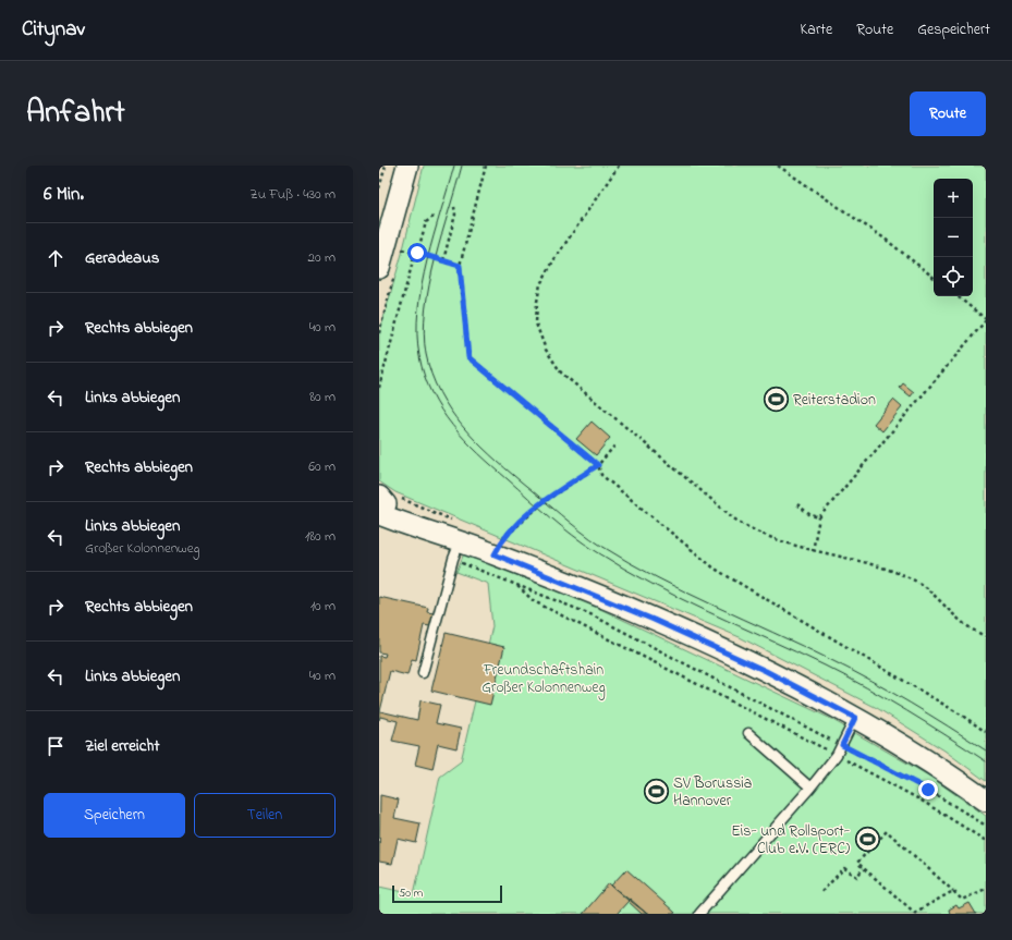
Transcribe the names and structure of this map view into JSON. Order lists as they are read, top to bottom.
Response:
{
  "parks": ["Freundschaftshain Großer Kolonnenweg"],
  "places": {
    "sports": ["Reiterstadion", "SV Borussia Hannover", "Eis- und Rollsport- Club e.V. (ERC)"]
  },
  "scale_bar": "50 m",
  "page": {
    "header": "Citynav",
    "nav": ["Karte", "Route", "Gespeichert"],
    "title": "Anfahrt",
    "buttons": [
      "Route",
      ["Speichern", "Teilen"]
    ],
    "heading": ["6 Min.", "Zu Fuß · 430 m"],
    "map_buttons": ["+", "−"],
    "list": [
      ["Geradeaus", "20 m"],
      ["Rechts abbiegen", "40 m"],
      ["Links abbiegen", "80 m"],
      ["Rechts abbiegen", "60 m"],
      ["Links abbiegen", "Großer Kolonnenweg", "180 m"],
      ["Rechts abbiegen", "10 m"],
      ["Links abbiegen", "40 m"],
      "Ziel erreicht"
    ],
    "scale": "50 m"
  }
}
